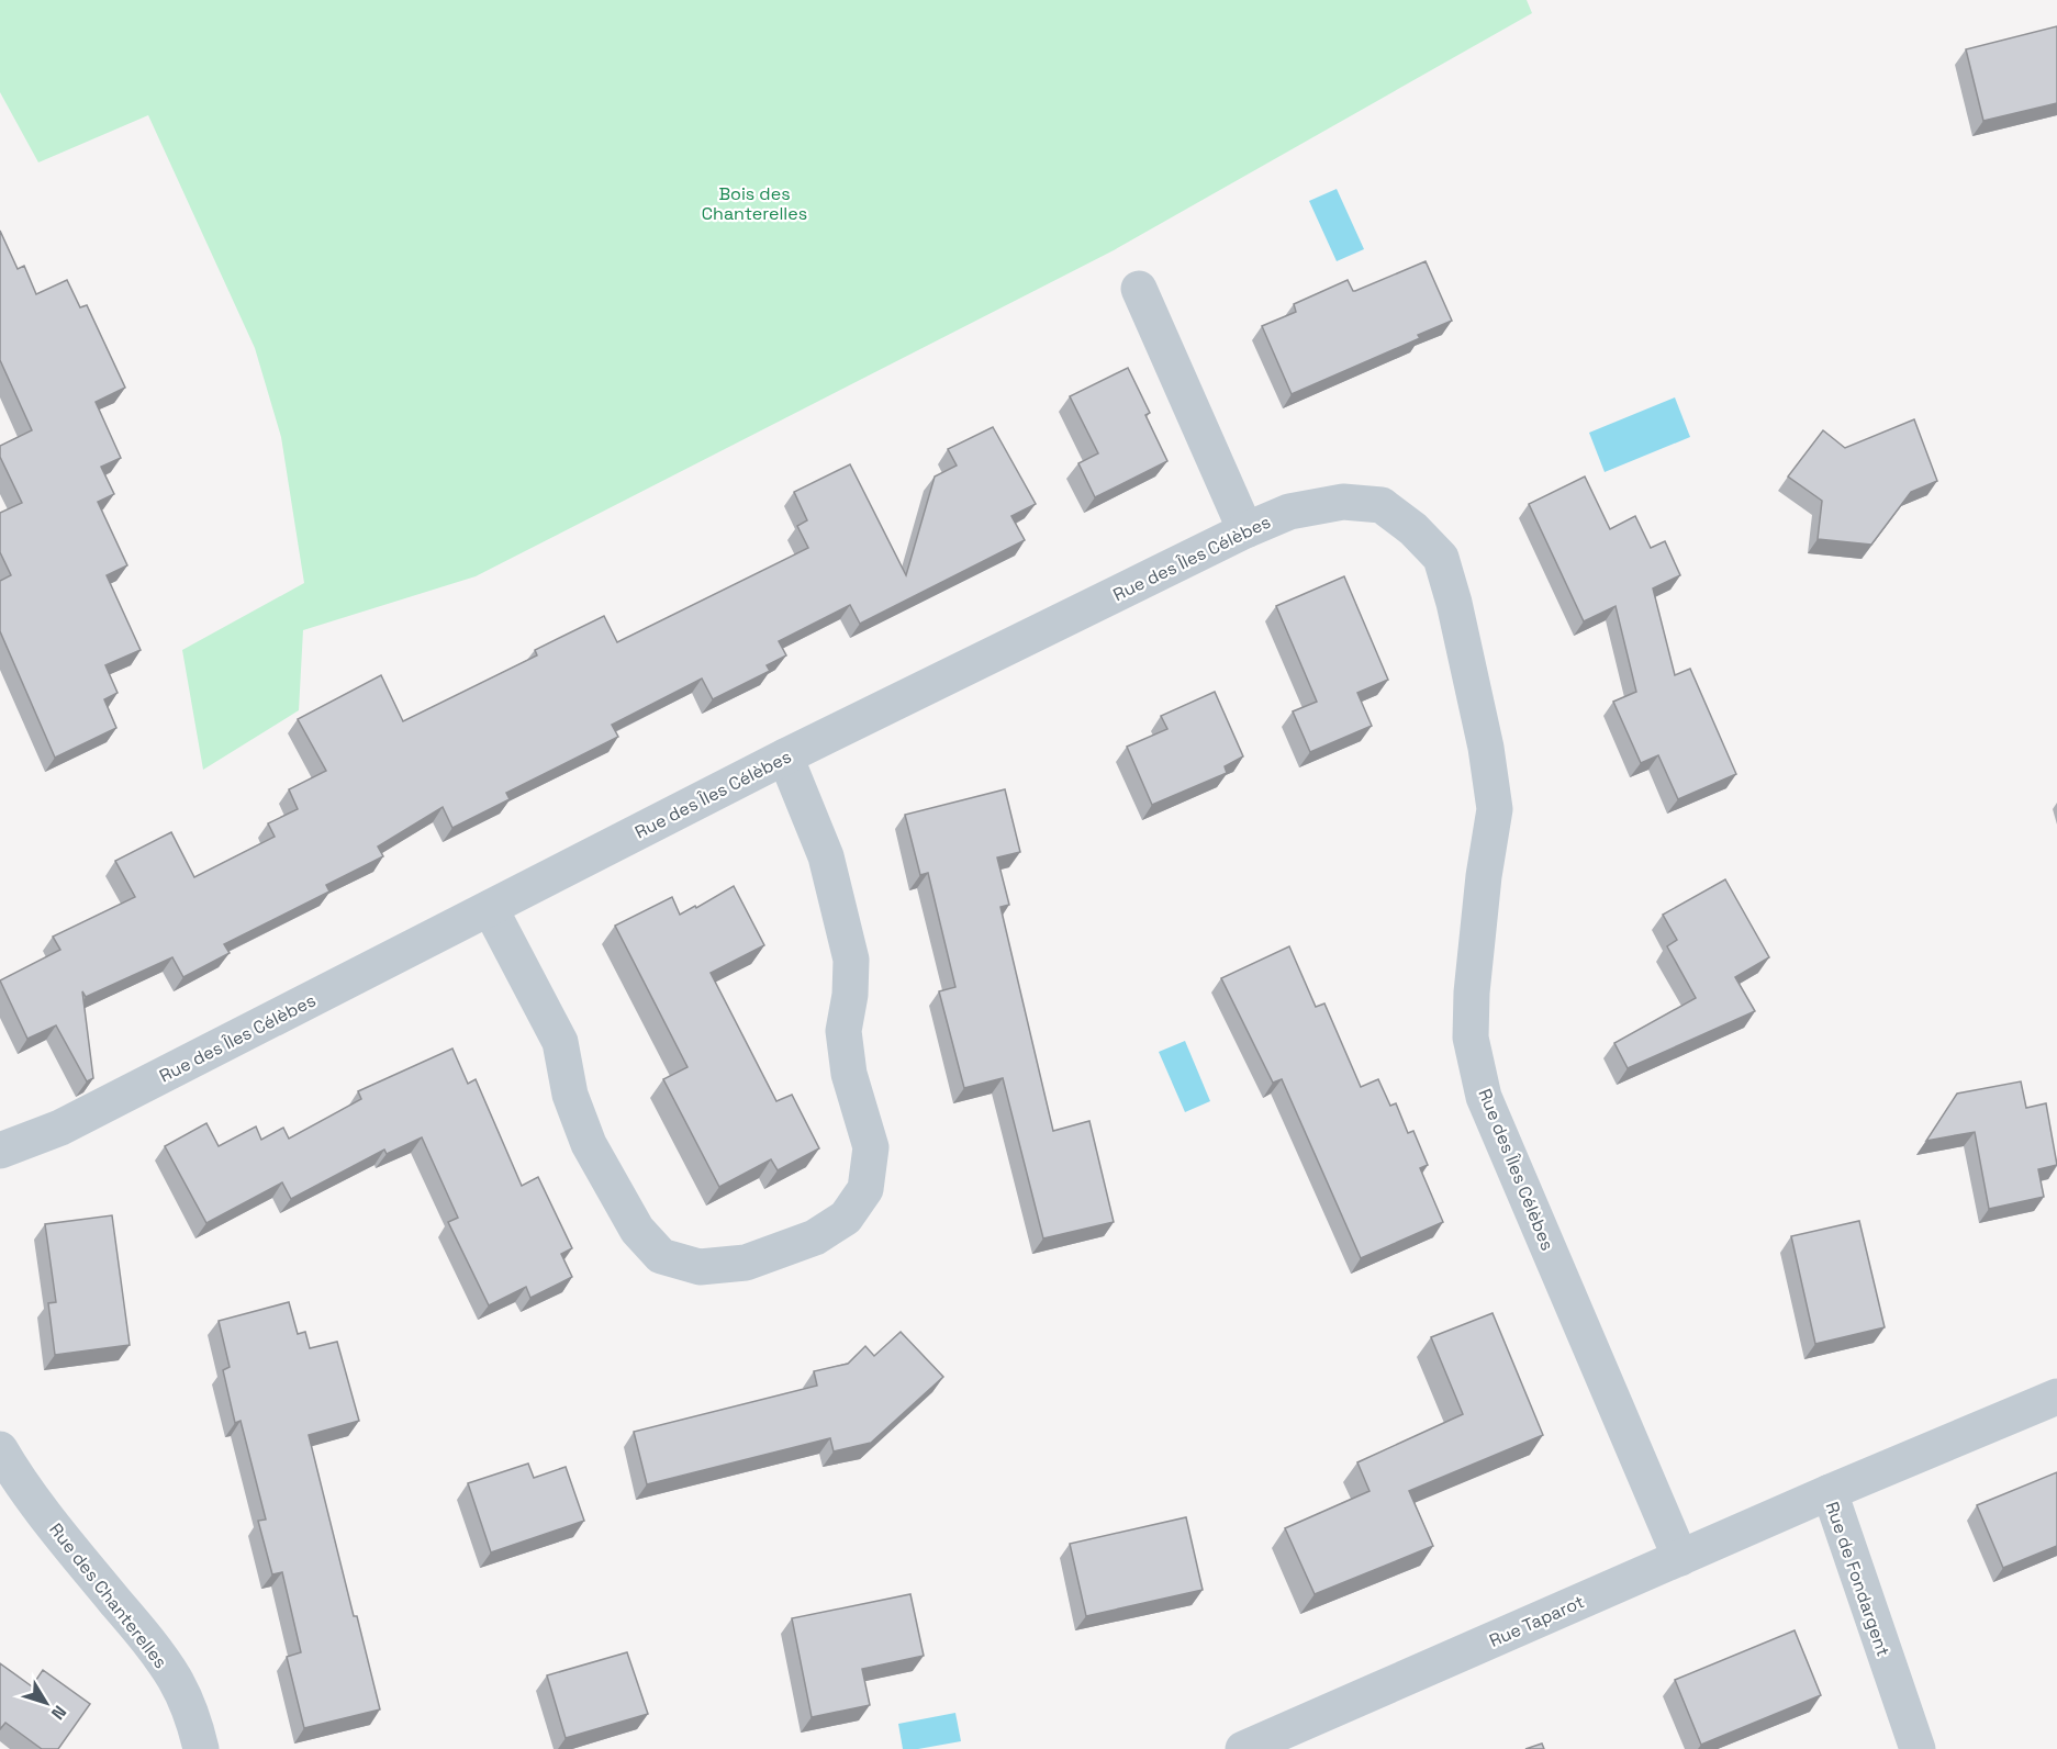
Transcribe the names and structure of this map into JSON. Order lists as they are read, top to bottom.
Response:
{
  "streets": {
    "street": [
      "Rue des Îles Célèbes",
      "Rue de Fondargent",
      "Rue des Chanterelles",
      "Rue Taparot"
    ]
  },
  "crossings": [
    ["Rue des Îles Célèbes", "Rue Taparot"],
    ["Rue de Fondargent", "Rue Taparot"]
  ],
  "parks": ["Bois des Chanterelles"],
  "north": "bottom right"
}
